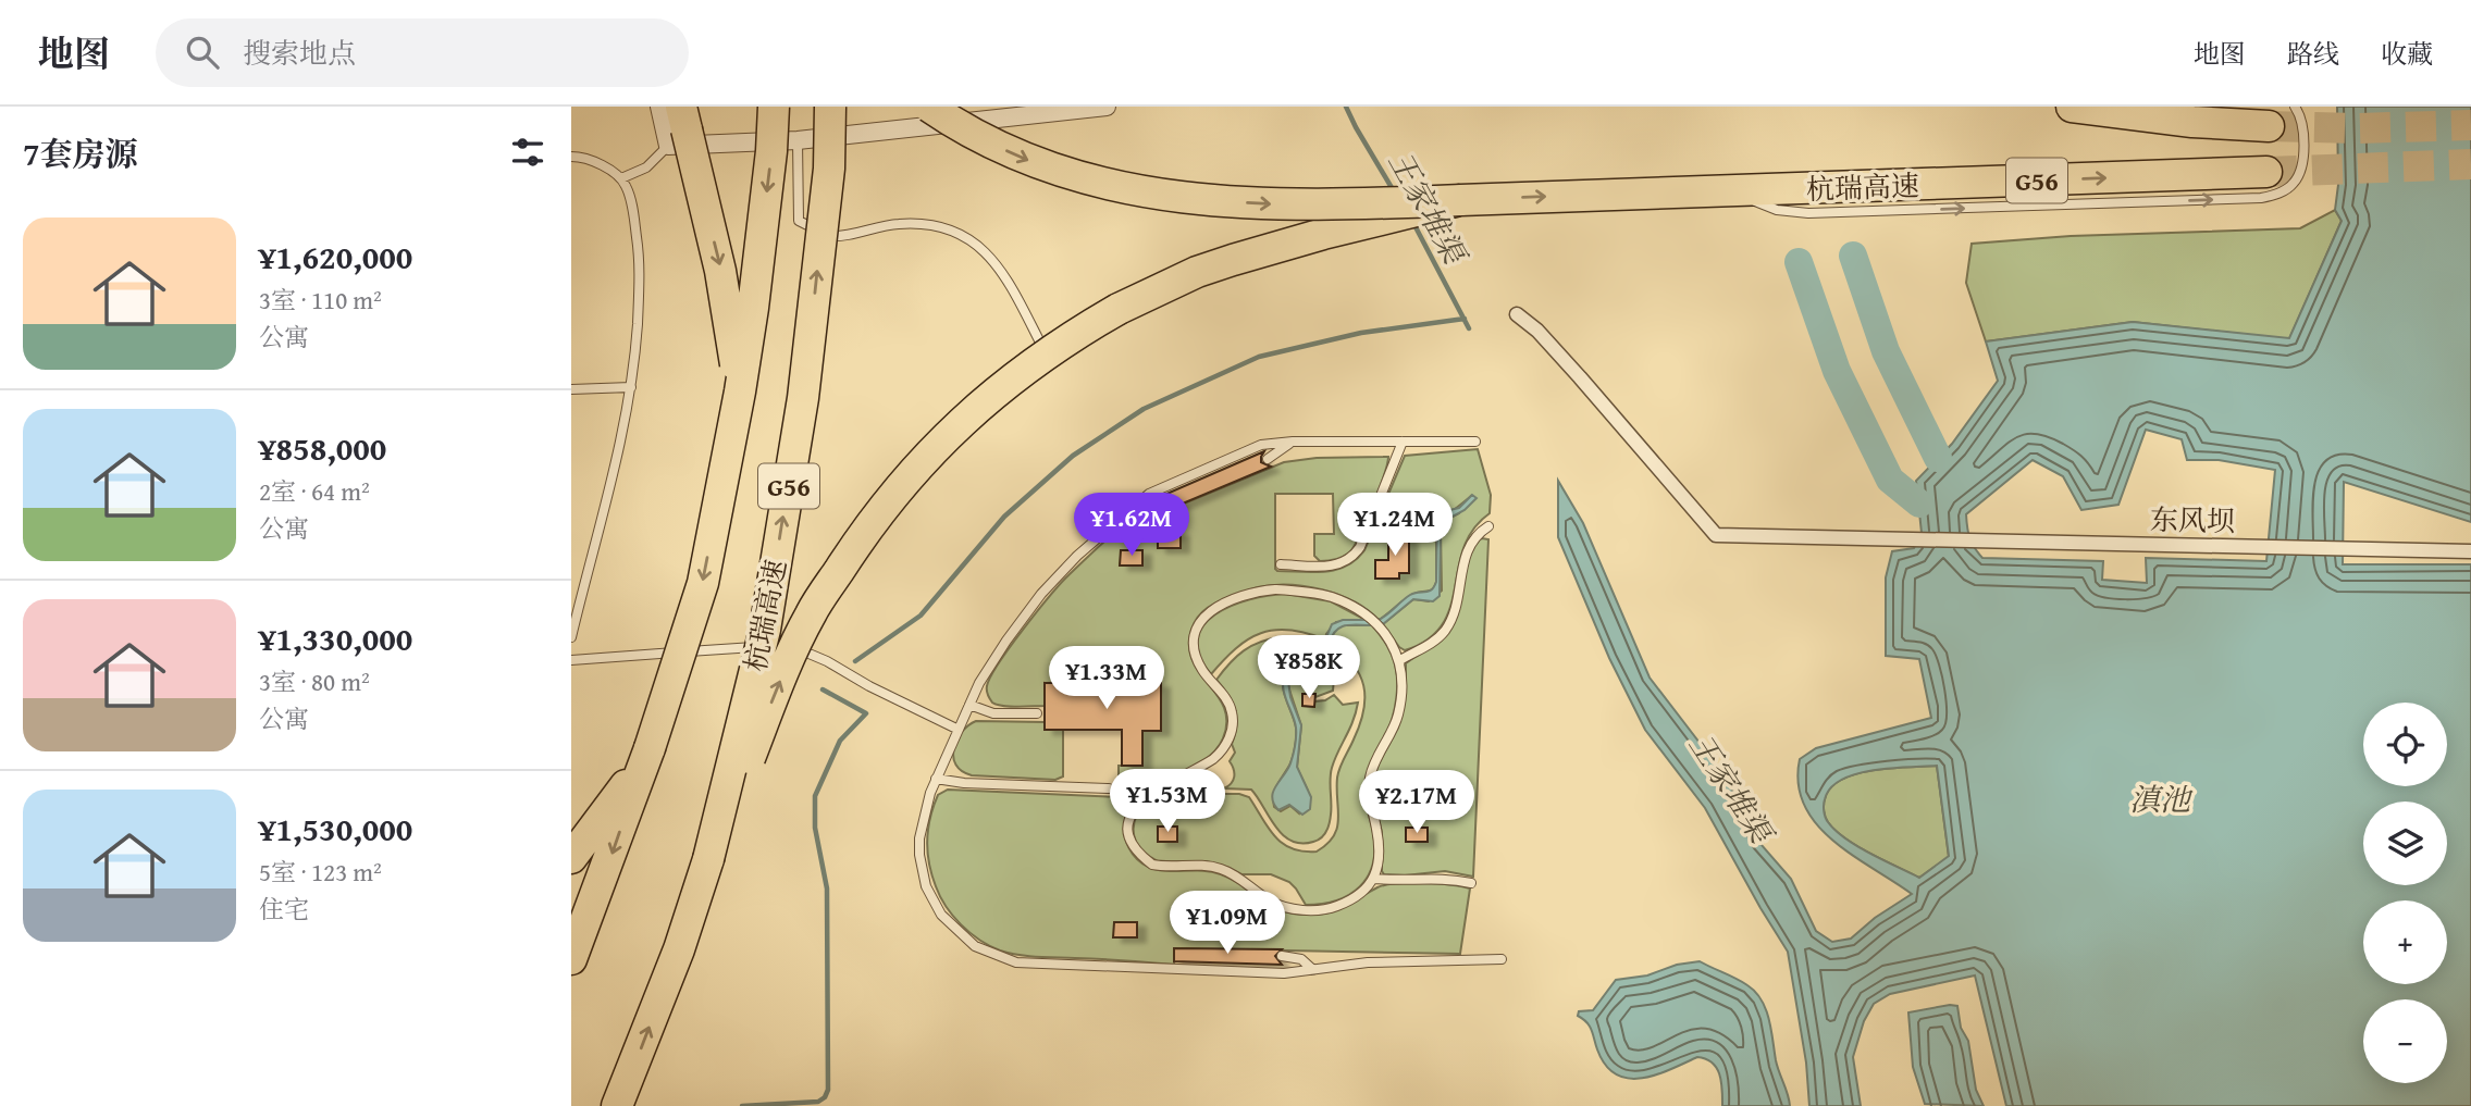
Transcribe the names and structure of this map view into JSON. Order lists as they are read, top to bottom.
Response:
{
  "streets": {
    "highway": ["G56", "杭瑞高速"],
    "street": ["东风坝"]
  },
  "water": ["王家堆渠", "滇池"],
  "page": {
    "header": "地图",
    "search": "搜索地点",
    "nav": ["地图", "路线", "收藏"],
    "heading": "7套房源",
    "list": [
      {
        "name": "¥1,620,000",
        "note": "3室 · 110 m² · 公寓"
      },
      {
        "name": "¥858,000",
        "note": "2室 · 64 m² · 公寓"
      },
      {
        "name": "¥1,330,000",
        "note": "3室 · 80 m² · 公寓"
      },
      {
        "name": "¥1,530,000",
        "note": "5室 · 123 m² · 住宅"
      }
    ],
    "price": [
      "¥1.62M",
      "¥1.24M",
      "¥858K",
      "¥1.33M",
      "¥1.53M",
      "¥2.17M",
      "¥1.09M"
    ],
    "map_buttons": ["+", "−"]
  }
}
